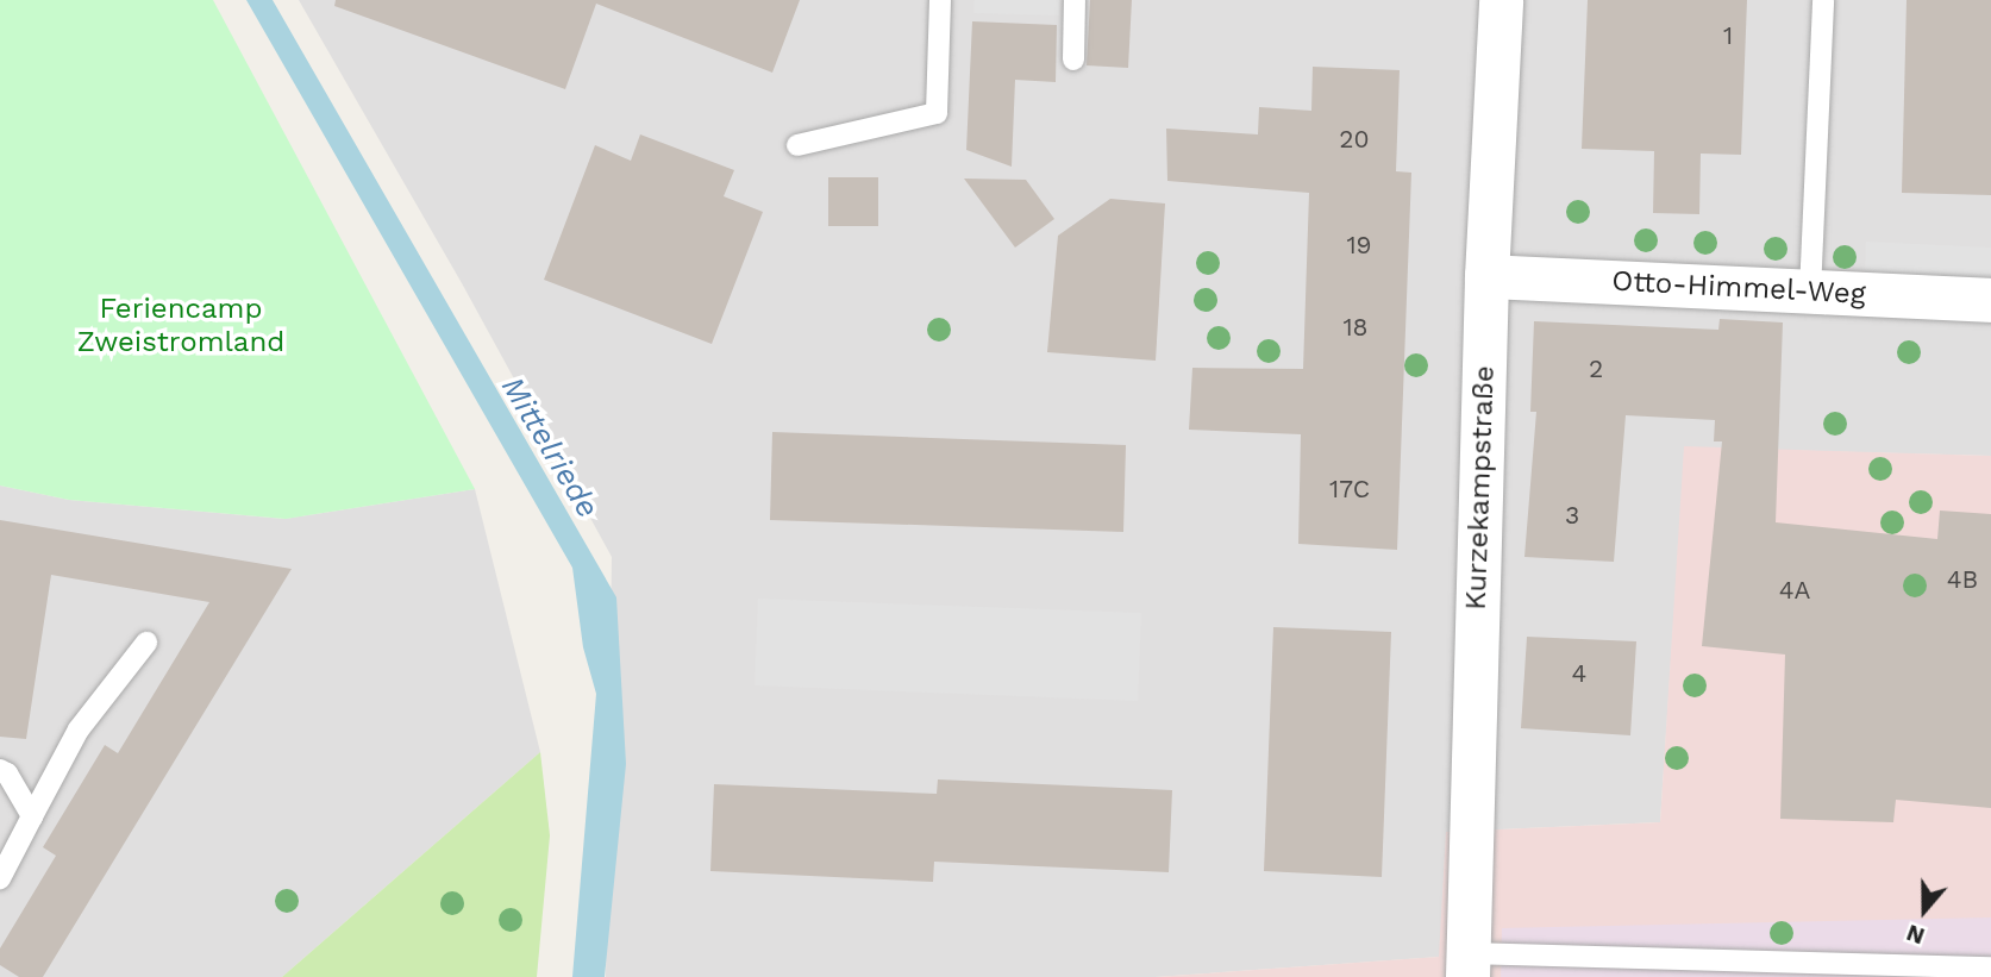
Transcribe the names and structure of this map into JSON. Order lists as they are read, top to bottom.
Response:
{
  "streets": {
    "street": ["Otto-Himmel-Weg", "Kurzekampstraße"]
  },
  "crossings": [
    ["Otto-Himmel-Weg", "Kurzekampstraße"]
  ],
  "water": ["Mittelriede"],
  "parks": ["Feriencamp Zweistromland"],
  "house_numbers": [
    "1",
    "20",
    "19",
    "18",
    "2",
    "17C",
    "3",
    "4B",
    "4A",
    "4"
  ],
  "north": "bottom"
}
